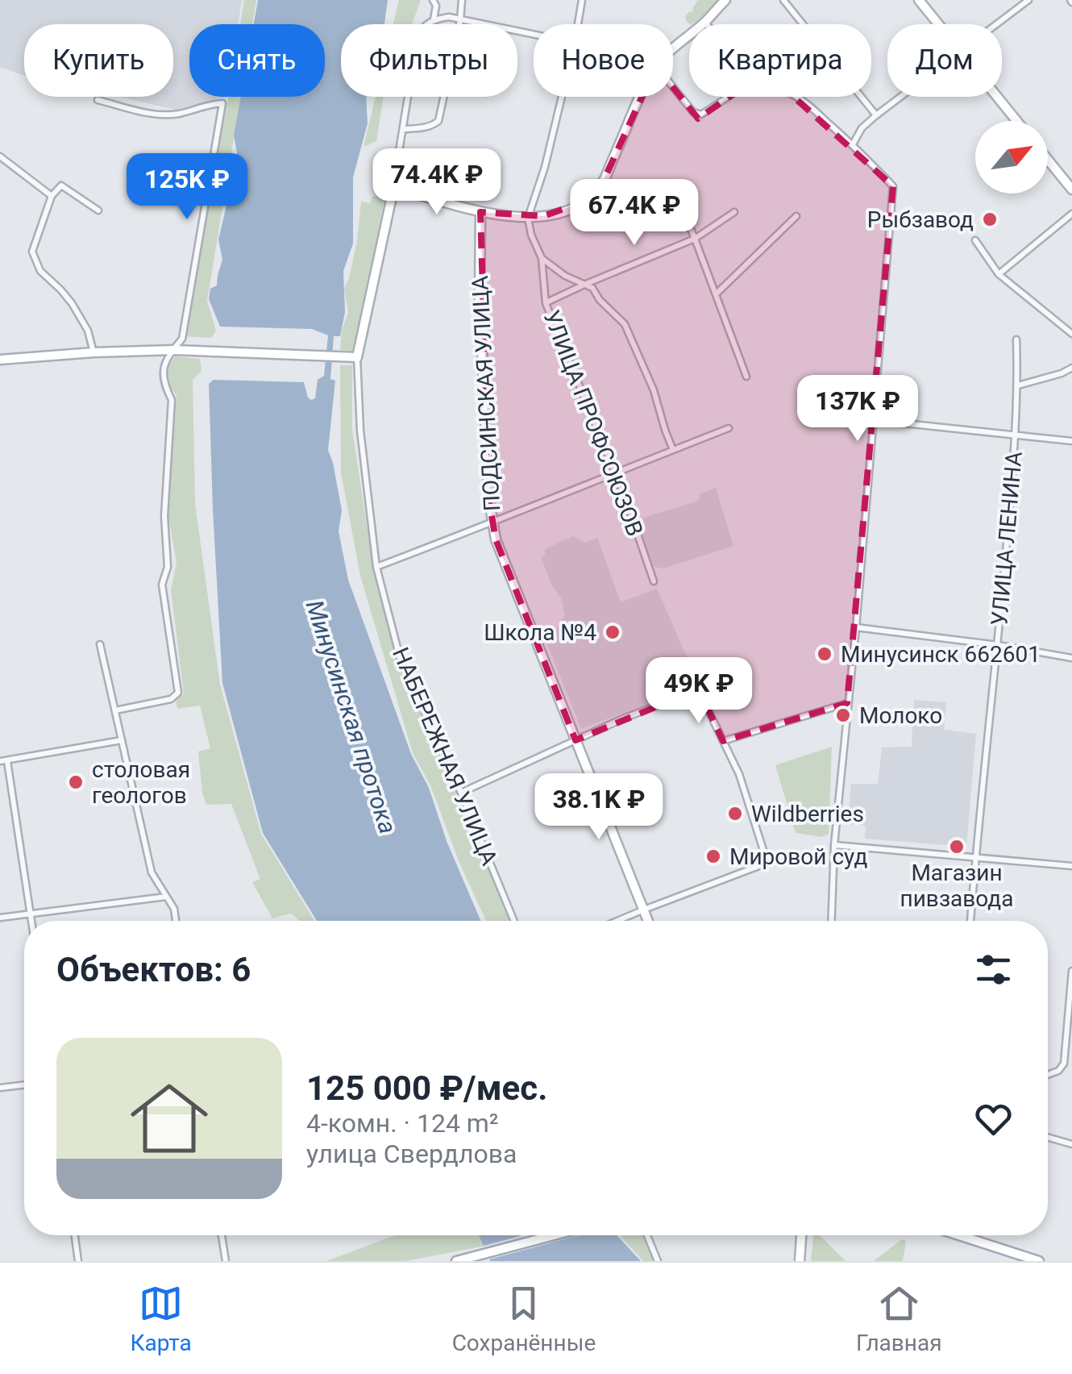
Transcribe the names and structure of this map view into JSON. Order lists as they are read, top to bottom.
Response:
{
  "streets": {
    "street": [
      "ПОДСИНСКАЯ УЛИЦА",
      "УЛИЦА ПРОФСОЮЗОВ",
      "УЛИЦА ЛЕНИНА",
      "НАБЕРЕЖНАЯ УЛИЦА"
    ]
  },
  "water": ["Минусинская протока"],
  "places": [
    "Рыбзавод",
    "Школа №4",
    "Минусинск 662601",
    "Молоко",
    "столовая геологов",
    "Wildberries",
    "Магазин пивзавода",
    "Мировой суд"
  ],
  "north": "top right",
  "page": {
    "chip": [
      "Купить",
      "Снять",
      "Фильтры",
      "Новое",
      "Квартира",
      "Дом"
    ],
    "price": [
      "74.4K ₽",
      "125K ₽",
      "67.4K ₽",
      "137K ₽",
      "49K ₽",
      "38.1K ₽"
    ],
    "heading": "Объектов: 6",
    "list": [
      {
        "name": "125 000 ₽/мес.",
        "note": "4-комн. · 124 m² · улица Свердлова"
      }
    ],
    "tabs": ["Карта", "Сохранённые", "Главная"]
  }
}
